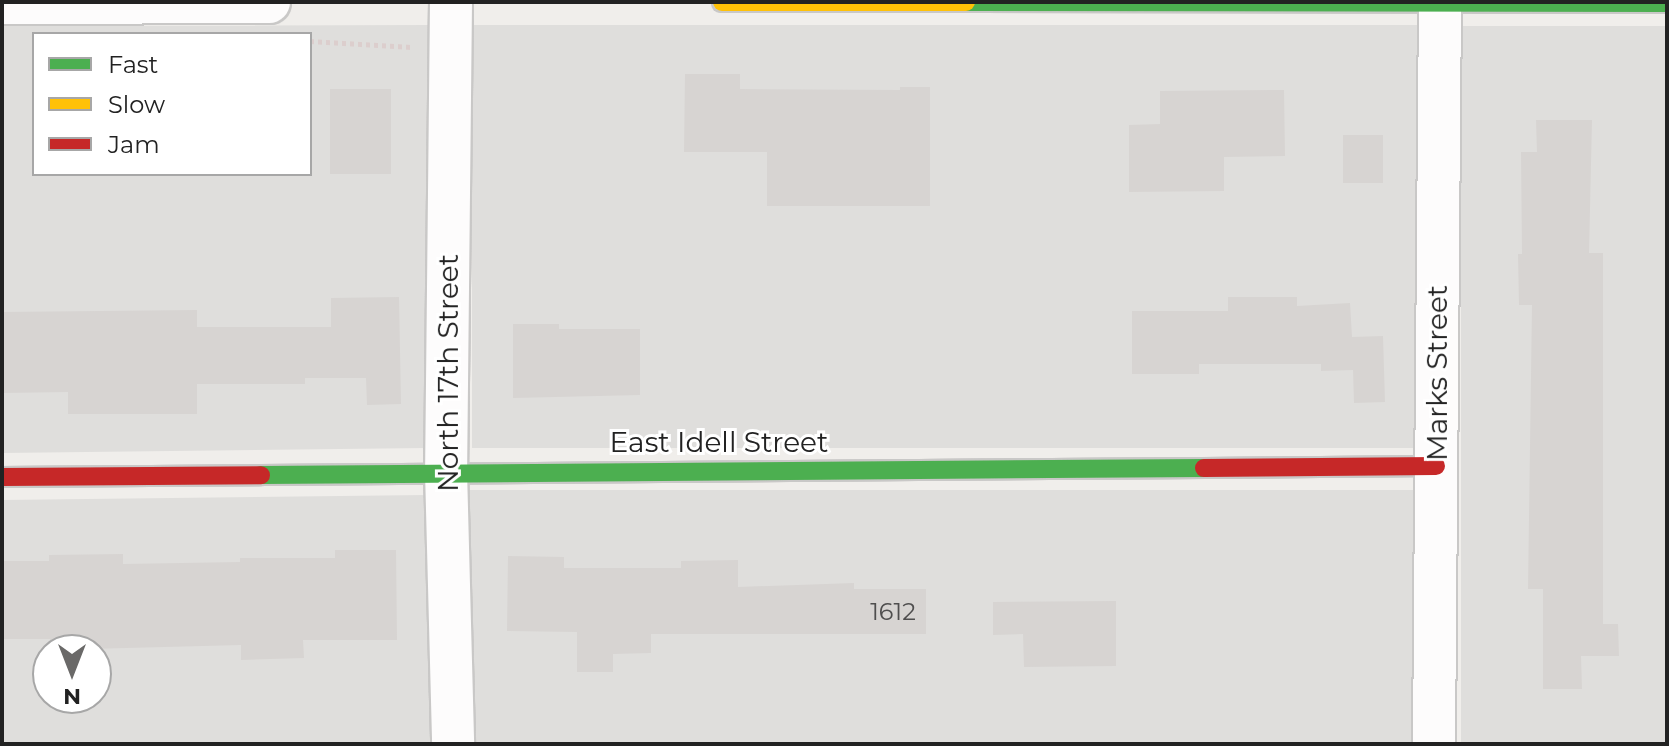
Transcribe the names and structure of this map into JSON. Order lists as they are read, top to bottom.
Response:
{
  "streets": {
    "street": ["North 17th Street", "Marks Street", "East Idell Street"]
  },
  "crossings": [
    ["North 17th Street", "East Idell Street"],
    ["Marks Street", "East Idell Street"]
  ],
  "house_numbers": ["1612"],
  "legend": ["Fast", "Slow", "Jam"],
  "north": "bottom"
}
